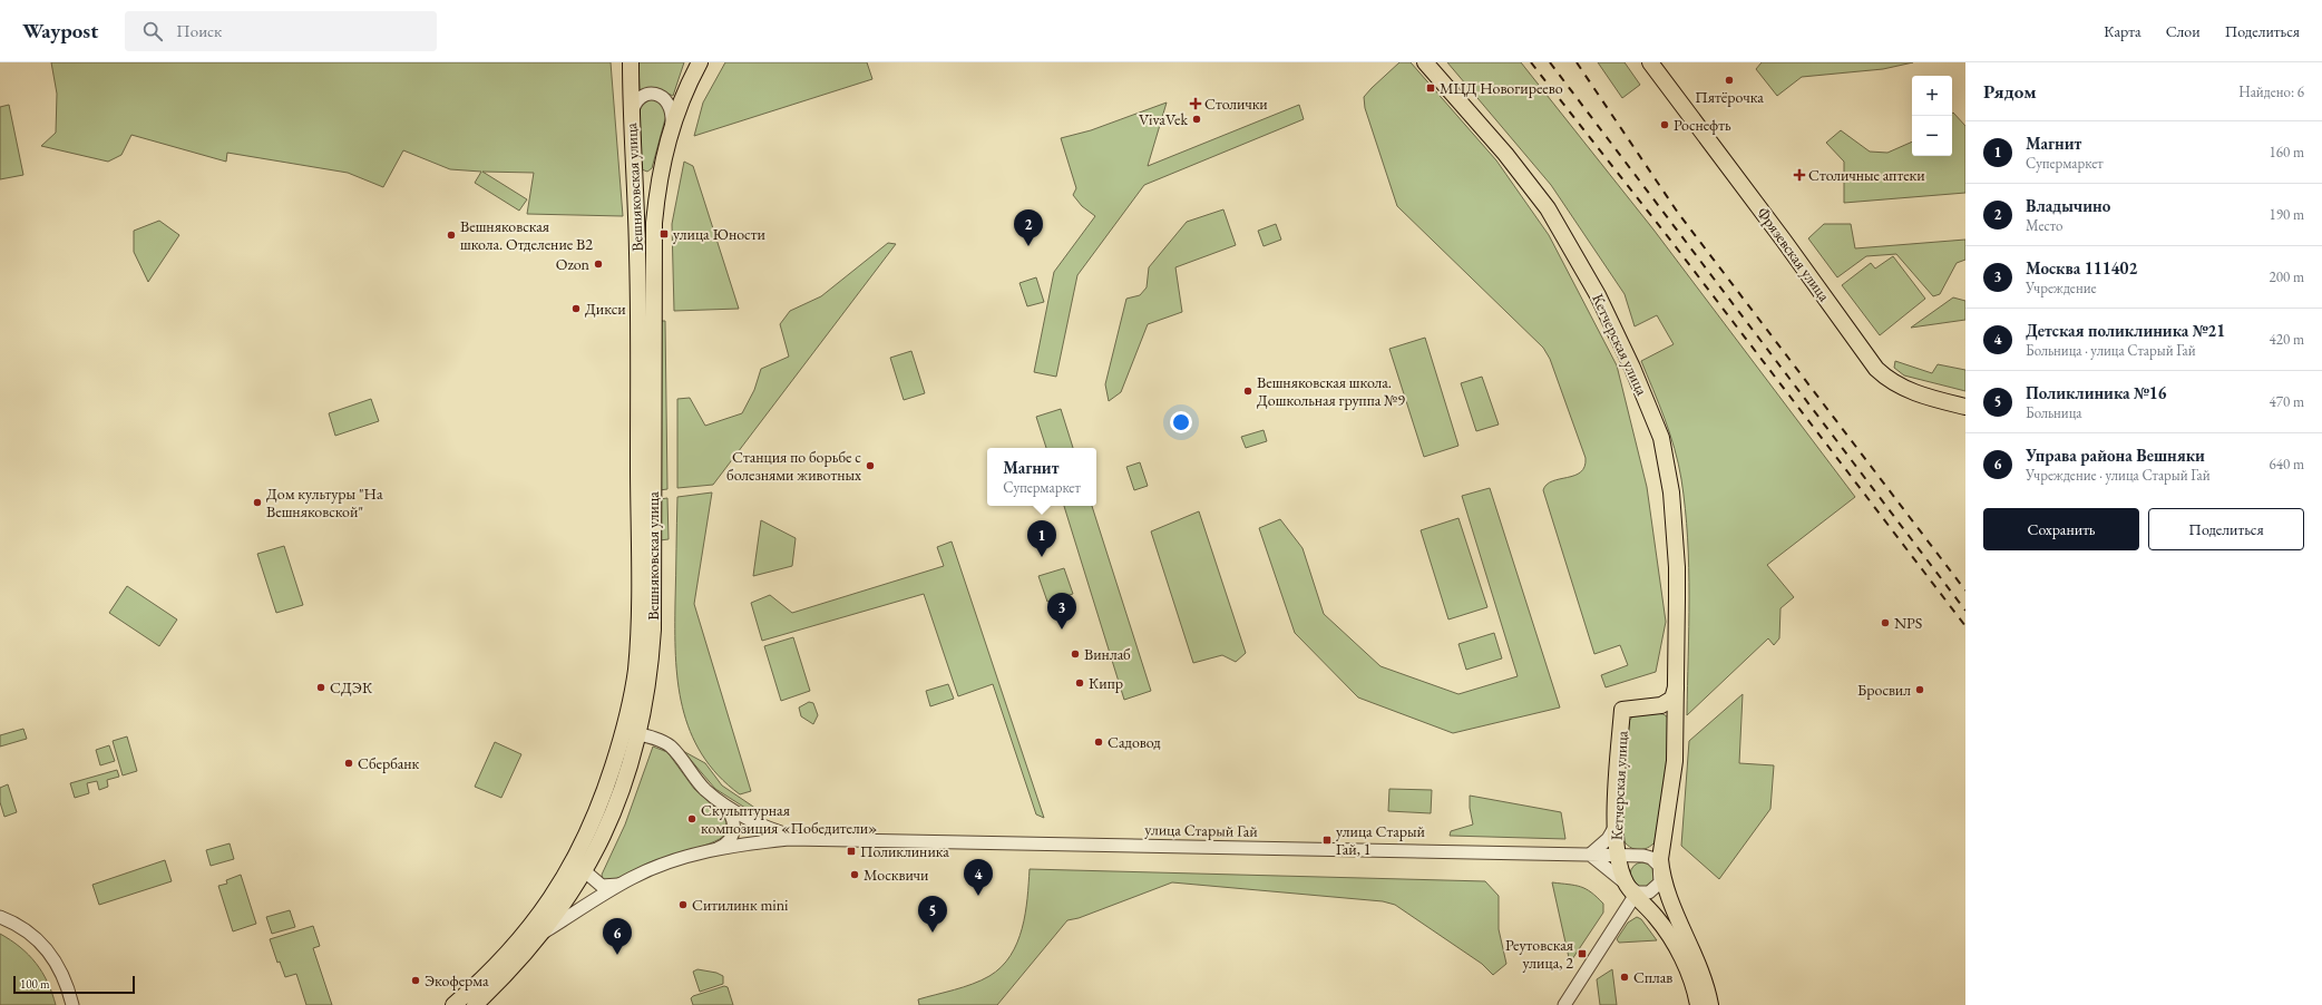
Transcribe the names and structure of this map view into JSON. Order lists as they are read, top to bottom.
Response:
{
  "streets": {
    "main road": ["Вешняковская улица", "Фрязевская улица", "Кетчерская улица"],
    "street": ["улица Старый Гай"]
  },
  "crossings": [
    ["Вешняковская улица", "улица Старый Гай"],
    ["Кетчерская улица", "улица Старый Гай"]
  ],
  "places": {
    "other": [
      "Пятёрочка",
      "VivaVek",
      "Роснефть",
      "Вешняковская школа. Отделение В2",
      "Ozon",
      "Дикси",
      "Вешняковская школа. Дошкольная группа №9",
      "Станция по борьбе с болезнями животных",
      "Дом культуры \"На Вешняковской\"",
      "NPS",
      "Винлаб",
      "Кипр",
      "СДЭК",
      "Бросвил",
      "Садовод",
      "Сбербанк",
      "Скульптурная композиция «Победители»",
      "Москвичи",
      "Ситилинк mini",
      "Сплав",
      "Экоферма"
    ],
    "transit": [
      "МЦД Новогиреево",
      "улица Юности",
      "улица Старый Гай, 1",
      "Поликлиника",
      "Реутовская улица, 2"
    ],
    "health": ["Столички", "Столичные аптеки"]
  },
  "scale_bar": "100 m",
  "page": {
    "header": "Waypost",
    "search": "Поиск",
    "nav": ["Карта", "Слои", "Поделиться"],
    "heading": ["Рядом", "Найдено: 6"],
    "map_buttons": ["+", "−"],
    "list": [
      {
        "mark": "1",
        "name": "Магнит",
        "note": "Супермаркет",
        "value": "160 m"
      },
      {
        "mark": "2",
        "name": "Владычино",
        "note": "Место",
        "value": "190 m"
      },
      {
        "mark": "3",
        "name": "Москва 111402",
        "note": "Учреждение",
        "value": "200 m"
      },
      {
        "mark": "4",
        "name": "Детская поликлиника №21",
        "note": "Больница · улица Старый Гай",
        "value": "420 m"
      },
      {
        "mark": "5",
        "name": "Поликлиника №16",
        "note": "Больница",
        "value": "470 m"
      },
      {
        "mark": "6",
        "name": "Управа района Вешняки",
        "note": "Учреждение · улица Старый Гай",
        "value": "640 m"
      }
    ],
    "pins": [
      "2",
      "1",
      "3",
      "4",
      "5",
      "6"
    ],
    "popup": ["Магнит", "Супермаркет"],
    "buttons": ["Сохранить", "Поделиться"],
    "scale": "100 m"
  }
}
